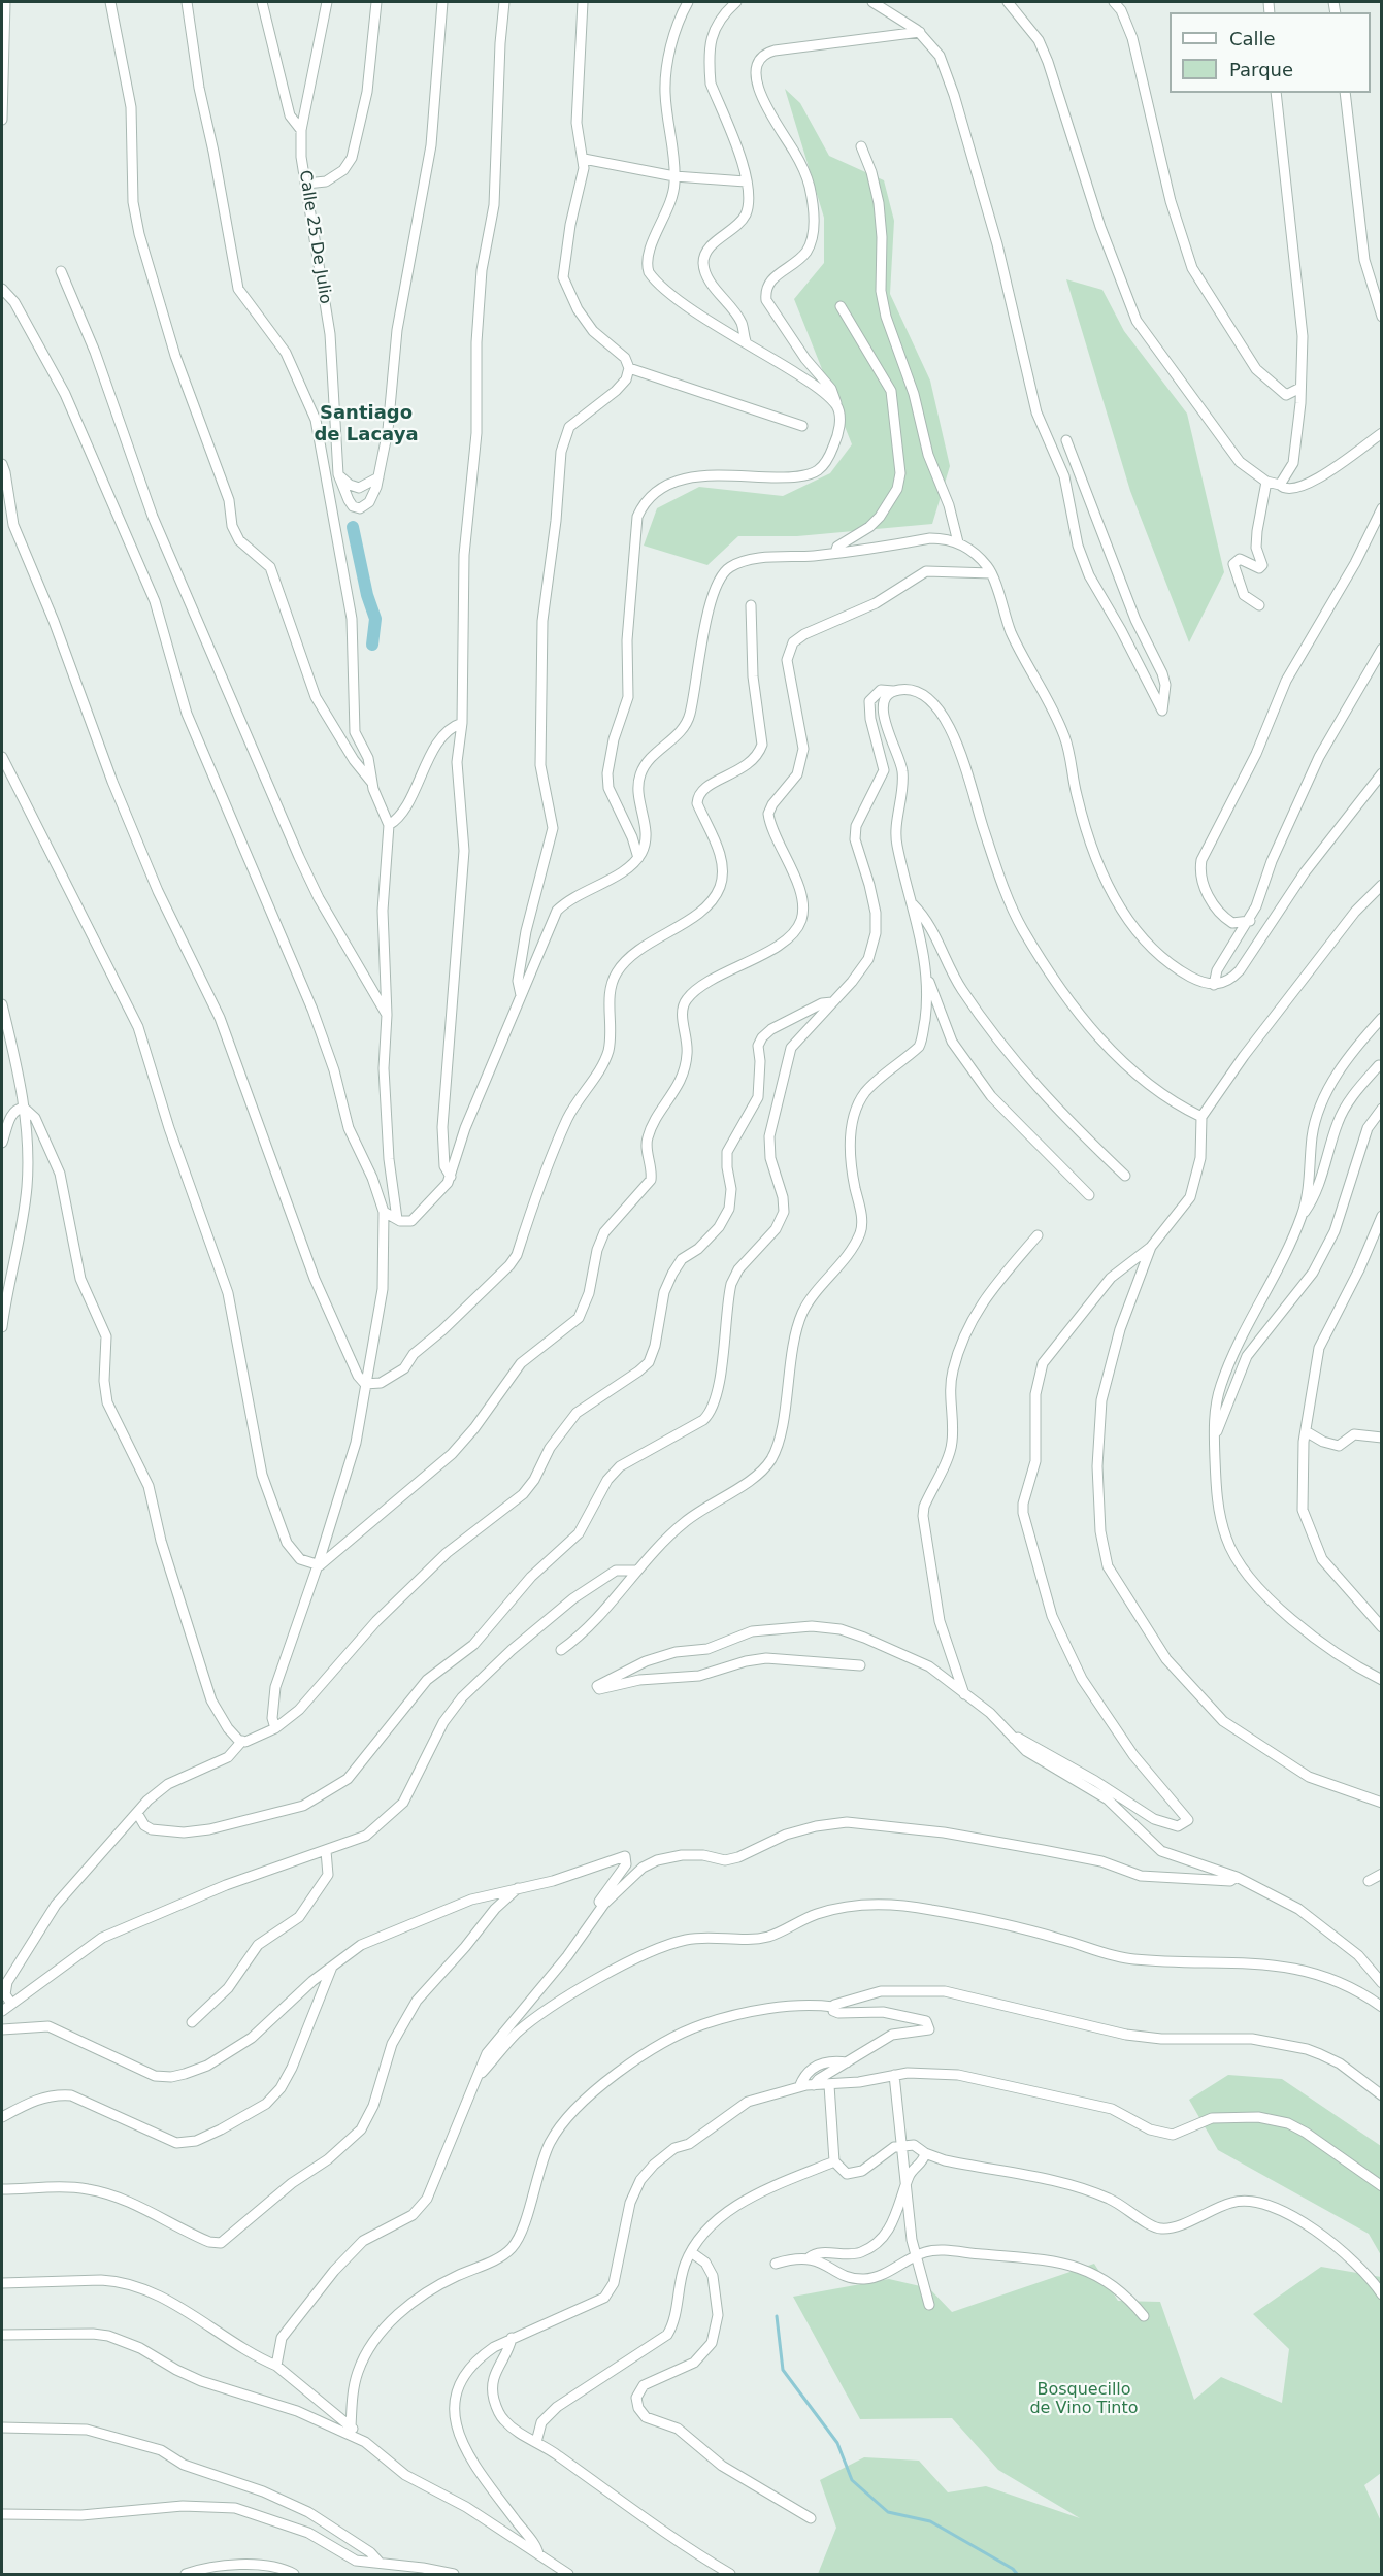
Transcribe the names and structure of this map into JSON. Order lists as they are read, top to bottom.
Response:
{
  "streets": {
    "street": ["Calle 25 De Julio"]
  },
  "districts": ["Santiago de Lacaya"],
  "parks": ["Bosquecillo de Vino Tinto"],
  "legend": ["Calle", "Parque"]
}
